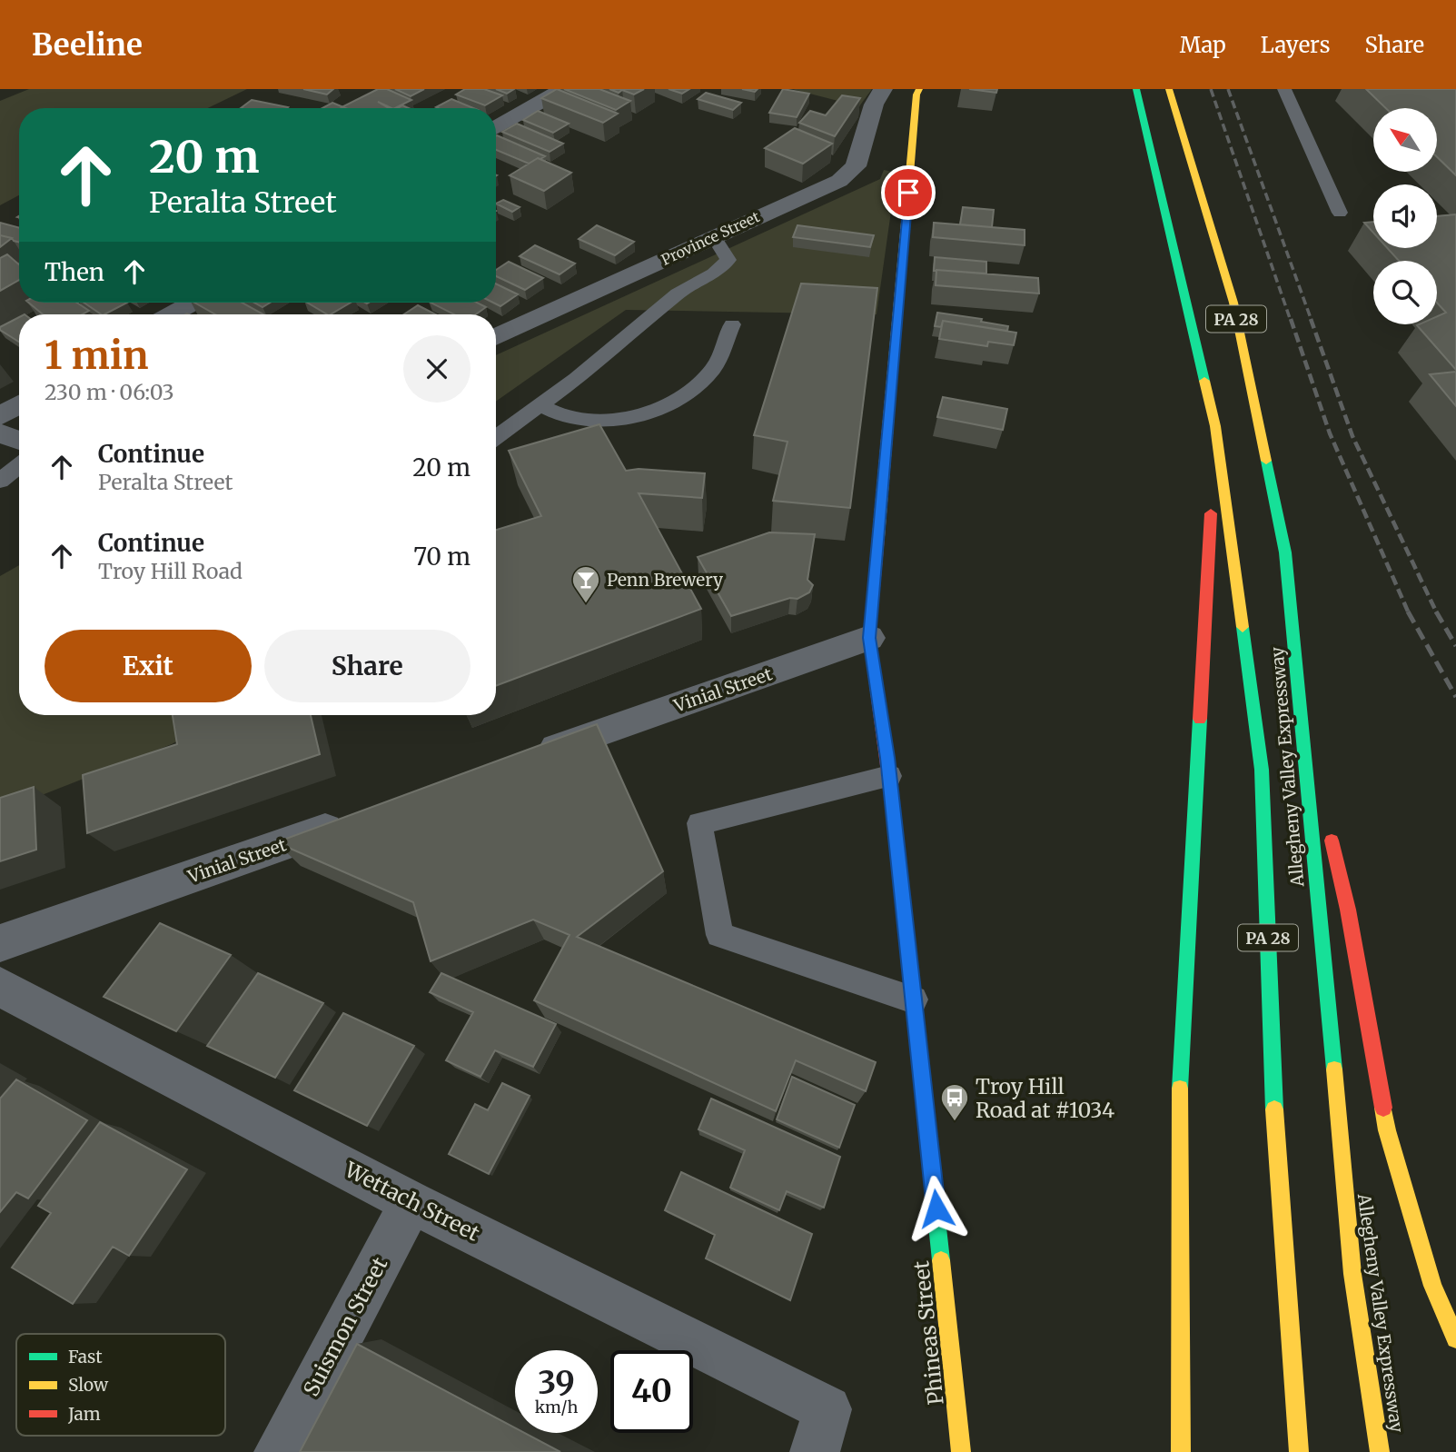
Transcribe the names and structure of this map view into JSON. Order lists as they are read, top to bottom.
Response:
{
  "streets": {
    "main road": ["PA 28", "Allegheny Valley Expressway", "Phineas Street"],
    "street": [
      "Province Street",
      "Vinial Street",
      "Wettach Street",
      "Suismon Street"
    ]
  },
  "crossings": [
    ["Vinial Street", "Phineas Street"],
    ["Wettach Street", "Suismon Street"]
  ],
  "places": {
    "bar": ["Penn Brewery"],
    "bus stop": ["Troy Hill Road at #1034"]
  },
  "legend": ["Fast", "Slow", "Jam"],
  "north": "top left",
  "page": {
    "header": "Beeline",
    "nav": ["Map", "Layers", "Share"],
    "turn": ["20 m", "Peralta Street"],
    "then": "Then",
    "heading": ["1 min", "230 m · 06:03"],
    "list": [
      {
        "name": "Continue",
        "note": "Peralta Street",
        "value": "20 m"
      },
      {
        "name": "Continue",
        "note": "Troy Hill Road",
        "value": "70 m"
      }
    ],
    "buttons": ["Exit", "Share"],
    "speed": "39 km/h",
    "limit": "40"
  }
}
